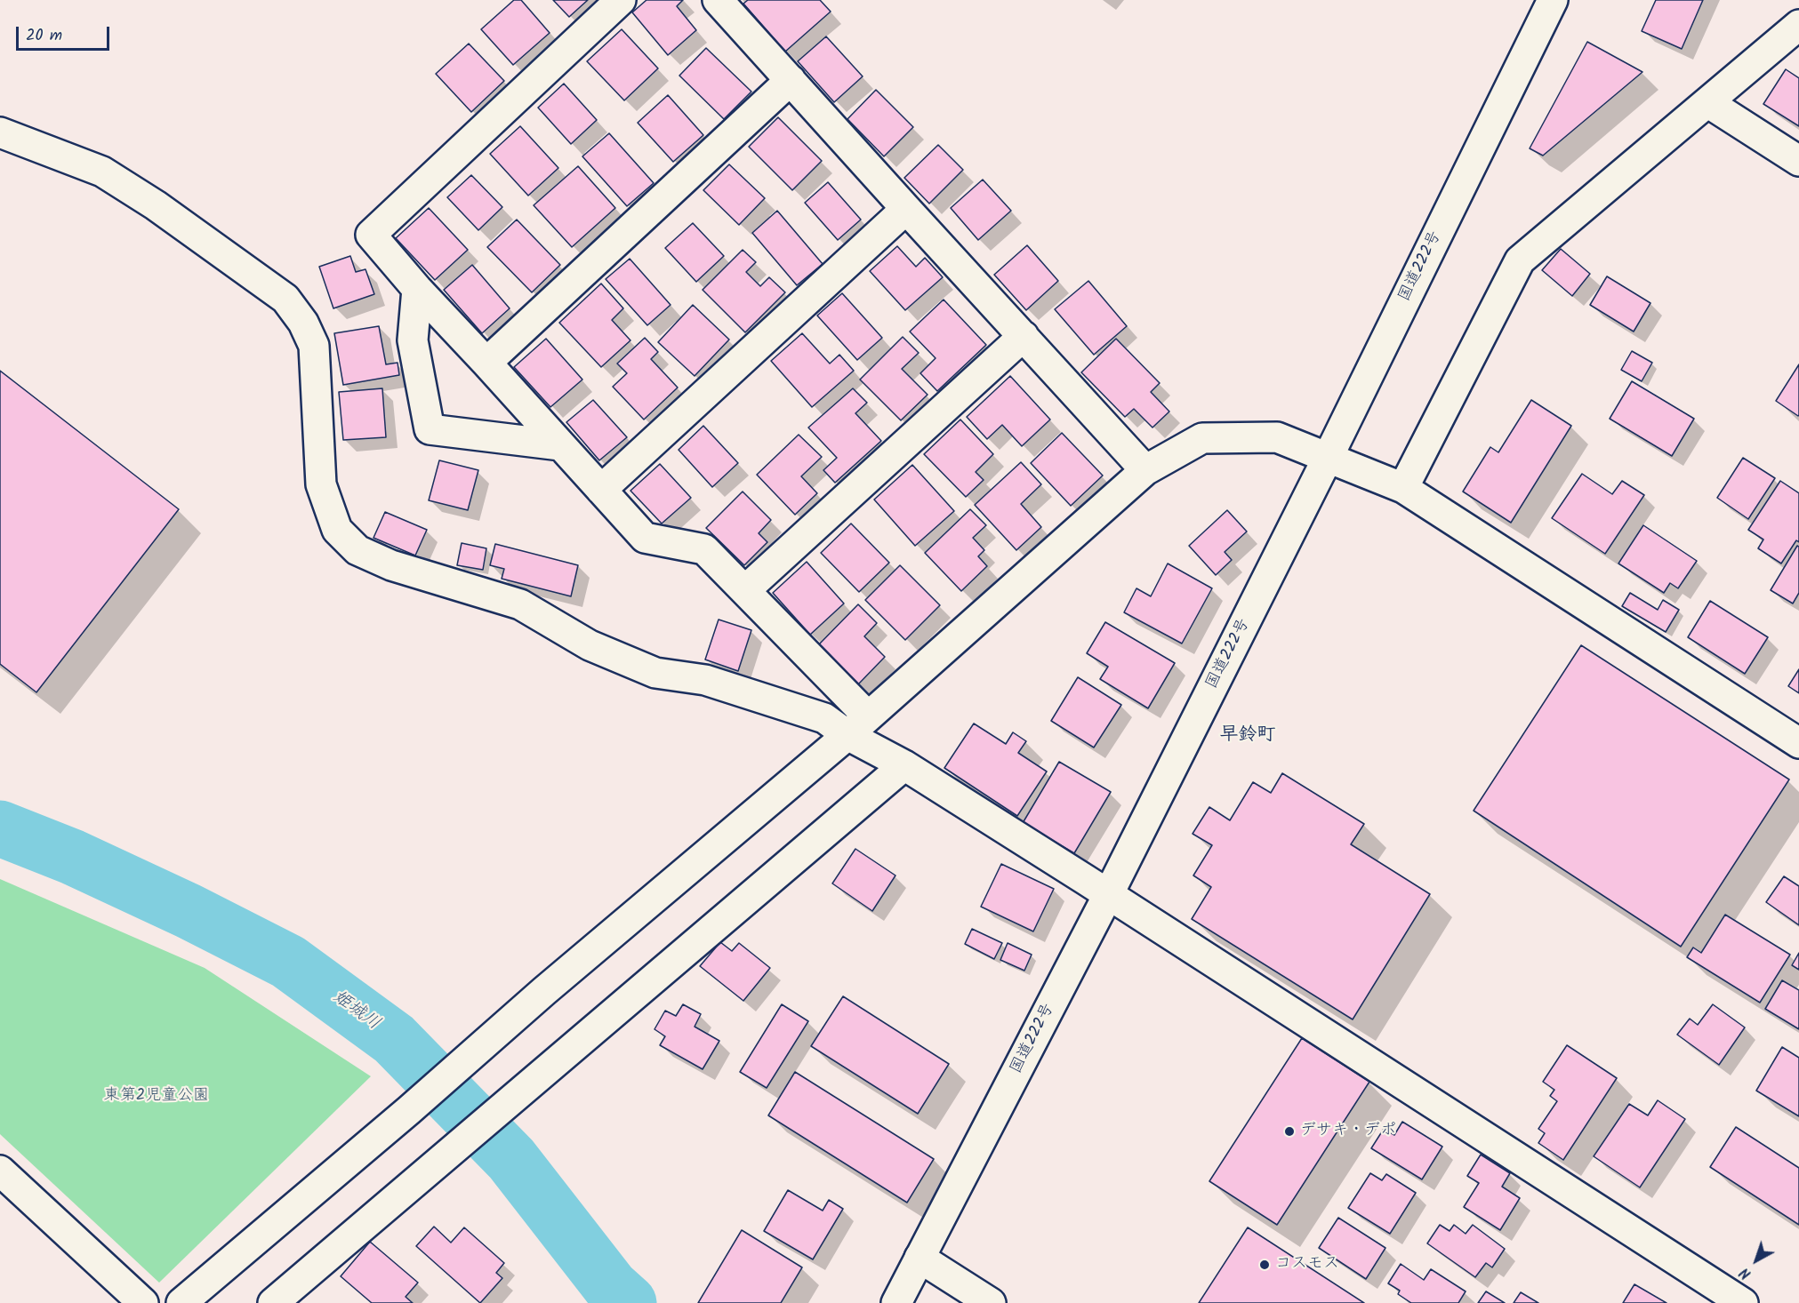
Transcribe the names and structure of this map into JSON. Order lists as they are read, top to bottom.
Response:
{
  "streets": {
    "main road": ["国道222号"]
  },
  "districts": ["早鈴町"],
  "water": ["姫城川"],
  "parks": ["東第2児童公園"],
  "places": ["デサキ・デポ", "コスモス"],
  "scale_bar": "20 m",
  "north": "bottom left"
}
